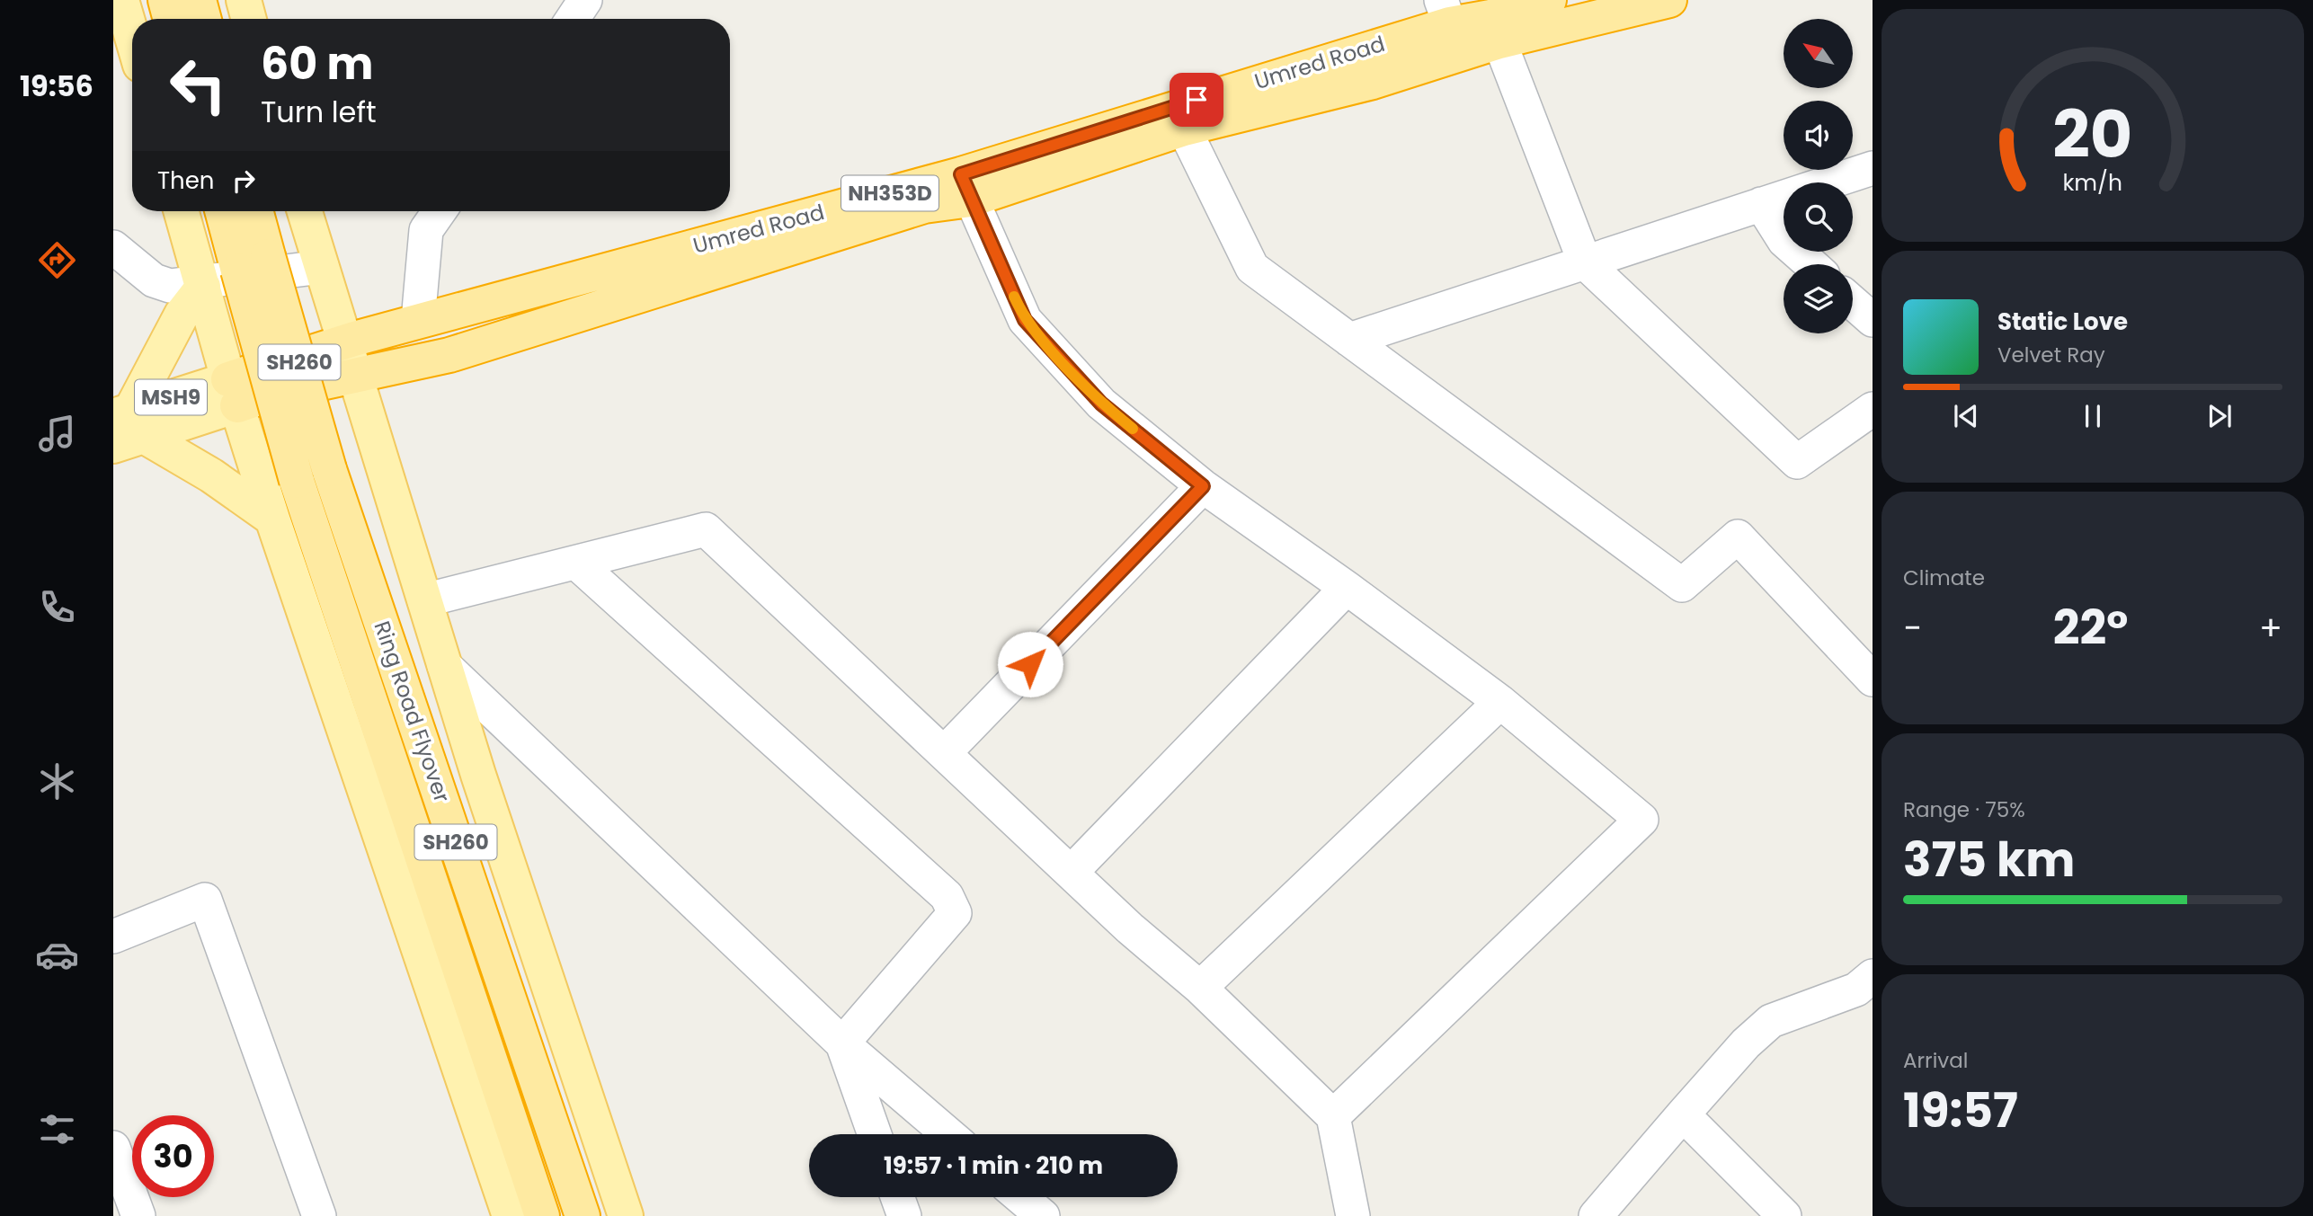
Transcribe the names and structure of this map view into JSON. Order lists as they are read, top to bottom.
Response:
{
  "streets": {
    "highway": [
      "Umred Road",
      "NH353D",
      "SH260",
      "Ring Road Flyover"
    ]
  },
  "crossings": [
    ["Umred Road", "NH353D"]
  ],
  "north": "top left",
  "page": {
    "tabs": "19:56",
    "turn": ["60 m", "Turn left"],
    "then": "Then",
    "song": ["Static Love", "Velvet Ray"],
    "tile": [
      "Climate",
      ["Range · 75%", "375 km"],
      ["Arrival", "19:57"]
    ],
    "heat": ["−", "22°", "+"],
    "limit": "30",
    "trip": "19:57 · 1 min · 210 m",
    "gauge": ["20", "km/h"]
  }
}
